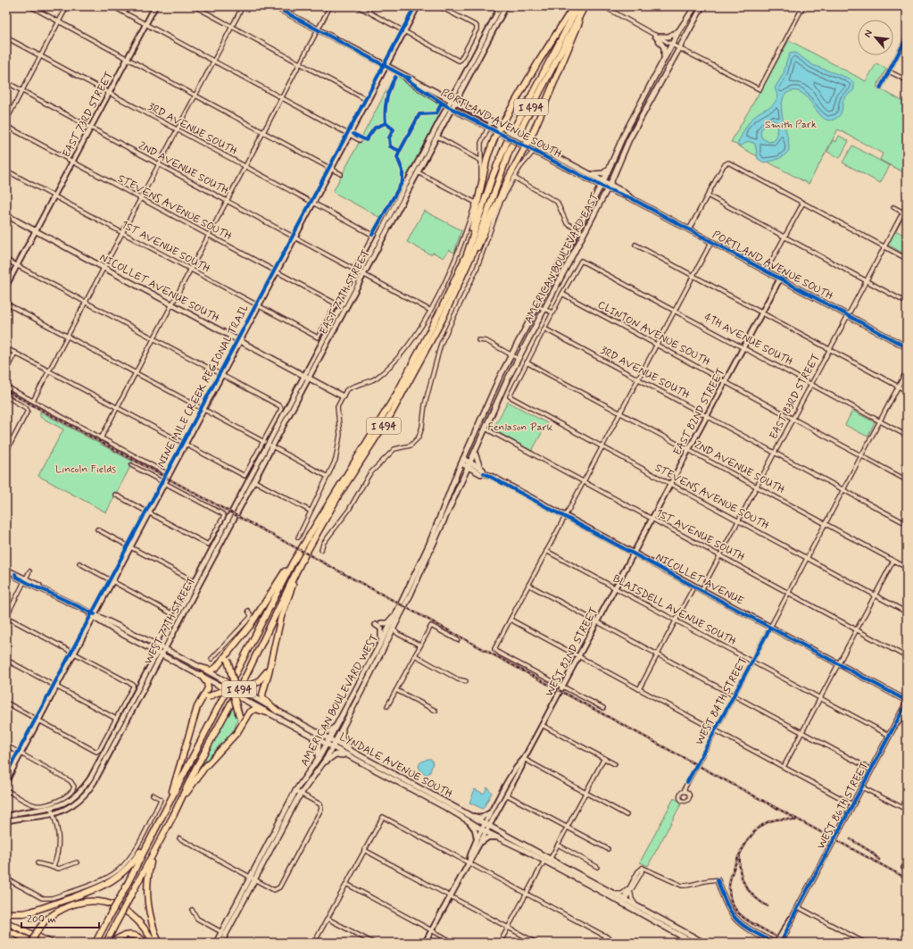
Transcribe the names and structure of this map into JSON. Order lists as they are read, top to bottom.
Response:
{
  "streets": {
    "highway": ["I 494"],
    "main road": [
      "PORTLAND AVENUE SOUTH",
      "AMERICAN BOULEVARD EAST",
      "NICOLLET AVENUE SOUTH",
      "NICOLLET AVENUE",
      "AMERICAN BOULEVARD WEST",
      "LYNDALE AVENUE SOUTH"
    ],
    "street": [
      "EAST 73RD STREET",
      "3RD AVENUE SOUTH",
      "2ND AVENUE SOUTH",
      "STEVENS AVENUE SOUTH",
      "1ST AVENUE SOUTH",
      "EAST 77TH STREET",
      "CLINTON AVENUE SOUTH",
      "4TH AVENUE SOUTH",
      "EAST 83RD STREET",
      "EAST 82ND STREET",
      "BLAISDELL AVENUE SOUTH",
      "WEST 77TH STREET",
      "WEST 82ND STREET",
      "WEST 84TH STREET",
      "WEST 86TH STREET"
    ],
    "cycle path": ["NINE MILE CREEK REGIONAL TRAIL"]
  },
  "crossings": [
    ["EAST 73RD STREET", "3RD AVENUE SOUTH"],
    ["EAST 73RD STREET", "2ND AVENUE SOUTH"],
    ["EAST 73RD STREET", "STEVENS AVENUE SOUTH"],
    ["EAST 73RD STREET", "1ST AVENUE SOUTH"],
    ["EAST 73RD STREET", "NICOLLET AVENUE SOUTH"],
    ["PORTLAND AVENUE SOUTH", "AMERICAN BOULEVARD EAST"],
    ["PORTLAND AVENUE SOUTH", "EAST 77TH STREET"],
    ["PORTLAND AVENUE SOUTH", "EAST 83RD STREET"],
    ["PORTLAND AVENUE SOUTH", "EAST 82ND STREET"],
    ["3RD AVENUE SOUTH", "2ND AVENUE SOUTH"],
    ["3RD AVENUE SOUTH", "EAST 83RD STREET"],
    ["3RD AVENUE SOUTH", "EAST 82ND STREET"],
    ["3RD AVENUE SOUTH", "WEST 84TH STREET"],
    ["2ND AVENUE SOUTH", "STEVENS AVENUE SOUTH"],
    ["2ND AVENUE SOUTH", "EAST 83RD STREET"],
    ["2ND AVENUE SOUTH", "EAST 82ND STREET"],
    ["2ND AVENUE SOUTH", "WEST 84TH STREET"],
    ["STEVENS AVENUE SOUTH", "1ST AVENUE SOUTH"],
    ["STEVENS AVENUE SOUTH", "EAST 83RD STREET"],
    ["STEVENS AVENUE SOUTH", "EAST 82ND STREET"],
    ["STEVENS AVENUE SOUTH", "WEST 84TH STREET"],
    ["1ST AVENUE SOUTH", "AMERICAN BOULEVARD EAST"],
    ["1ST AVENUE SOUTH", "EAST 83RD STREET"],
    ["1ST AVENUE SOUTH", "EAST 82ND STREET"],
    ["1ST AVENUE SOUTH", "WEST 84TH STREET"],
    ["AMERICAN BOULEVARD EAST", "NICOLLET AVENUE"],
    ["AMERICAN BOULEVARD EAST", "AMERICAN BOULEVARD WEST"],
    ["NICOLLET AVENUE SOUTH", "EAST 77TH STREET"],
    ["NICOLLET AVENUE SOUTH", "WEST 77TH STREET"],
    ["EAST 77TH STREET", "WEST 77TH STREET"],
    ["CLINTON AVENUE SOUTH", "4TH AVENUE SOUTH"],
    ["CLINTON AVENUE SOUTH", "EAST 83RD STREET"],
    ["CLINTON AVENUE SOUTH", "EAST 82ND STREET"],
    ["CLINTON AVENUE SOUTH", "WEST 84TH STREET"],
    ["4TH AVENUE SOUTH", "EAST 83RD STREET"],
    ["4TH AVENUE SOUTH", "EAST 82ND STREET"],
    ["4TH AVENUE SOUTH", "WEST 84TH STREET"],
    ["EAST 83RD STREET", "NICOLLET AVENUE"],
    ["EAST 82ND STREET", "NICOLLET AVENUE"],
    ["EAST 82ND STREET", "WEST 82ND STREET"],
    ["NICOLLET AVENUE", "WEST 82ND STREET"],
    ["NICOLLET AVENUE", "AMERICAN BOULEVARD WEST"],
    ["NICOLLET AVENUE", "WEST 84TH STREET"],
    ["NICOLLET AVENUE", "WEST 86TH STREET"],
    ["BLAISDELL AVENUE SOUTH", "WEST 82ND STREET"],
    ["BLAISDELL AVENUE SOUTH", "WEST 84TH STREET"],
    ["BLAISDELL AVENUE SOUTH", "WEST 86TH STREET"],
    ["WEST 82ND STREET", "LYNDALE AVENUE SOUTH"],
    ["AMERICAN BOULEVARD WEST", "LYNDALE AVENUE SOUTH"]
  ],
  "parks": ["Smith Park", "Fenlason Park", "Lincoln Fields"],
  "scale_bar": "200 m",
  "north": "top left"
}
